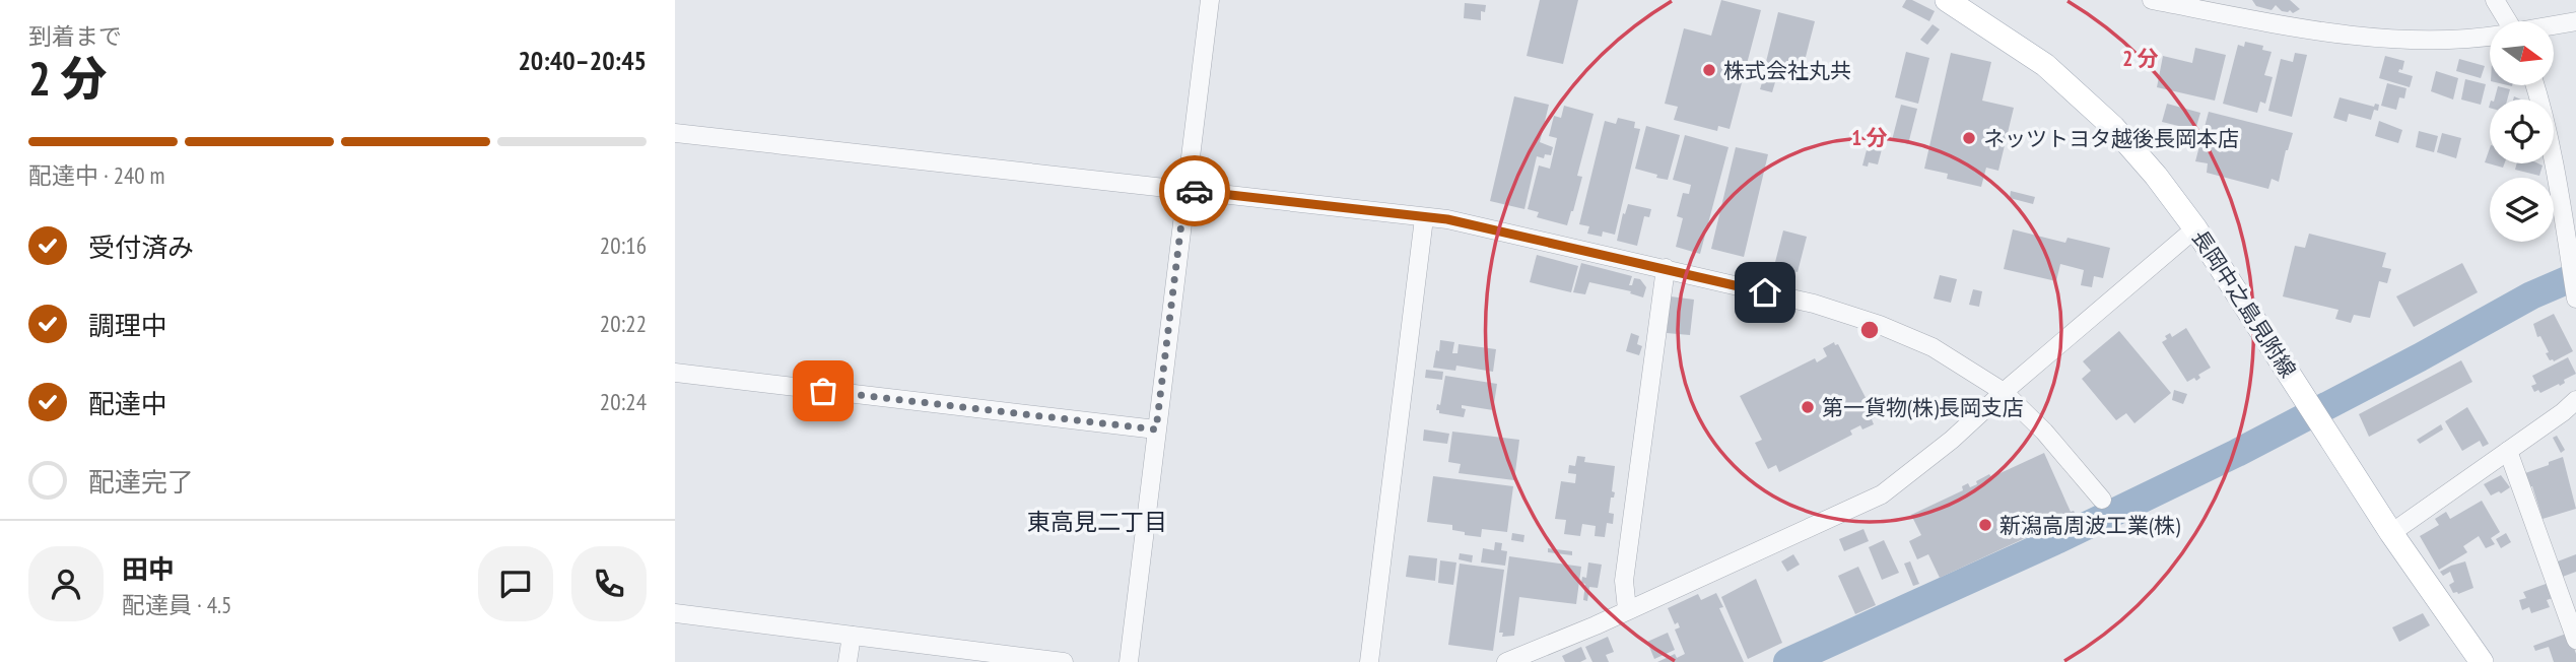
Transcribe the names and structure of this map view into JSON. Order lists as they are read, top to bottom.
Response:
{
  "streets": {
    "main road": ["長岡中之島見附線"]
  },
  "districts": ["東高見二丁目"],
  "places": [
    "株式会社丸共",
    "ネッツトヨタ越後長岡本店",
    "第一貨物(株)長岡支店",
    "新潟高周波工業(株)"
  ],
  "north": "right",
  "page": {
    "heading": ["2 分", "到着まで", "20:40–20:45"],
    "panel": ["田中", "配達員 · 4.5"],
    "bar": "配達中 · 240 m",
    "list": [
      ["受付済み", "20:16"],
      ["調理中", "20:22"],
      ["配達中", "20:24"],
      "配達完了"
    ]
  },
  "rings": ["2 分", "1 分"]
}
